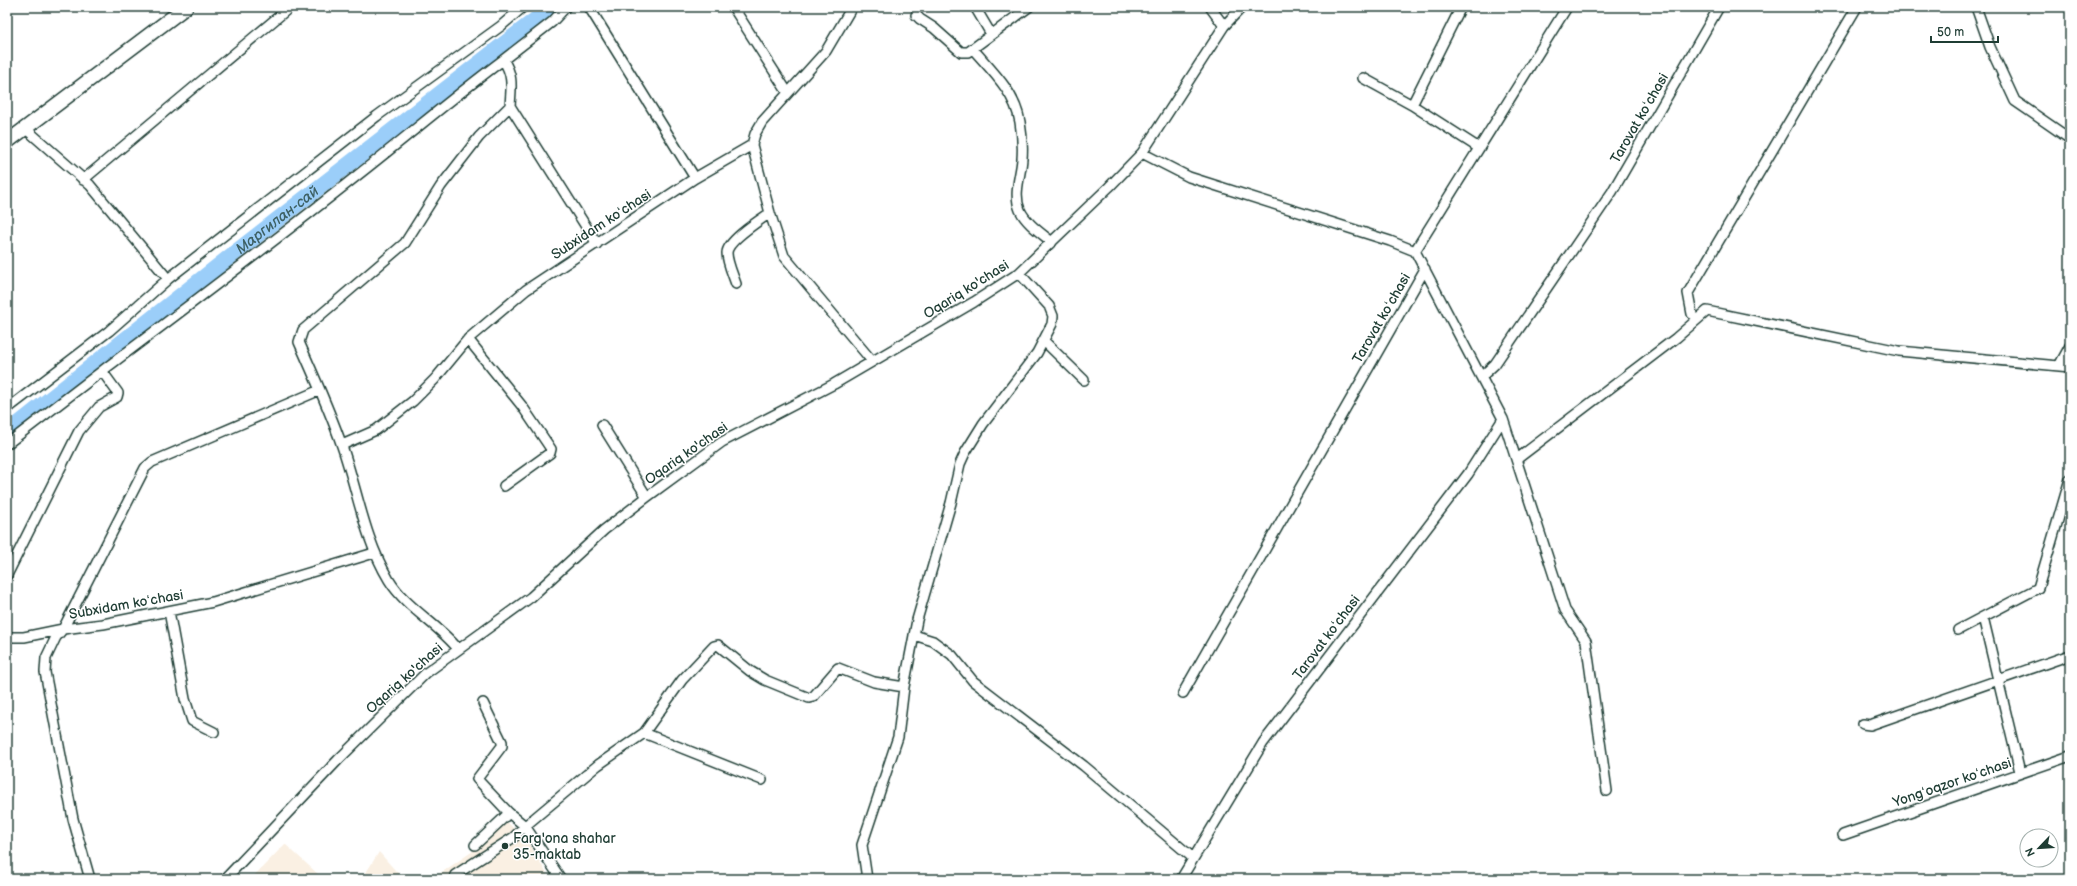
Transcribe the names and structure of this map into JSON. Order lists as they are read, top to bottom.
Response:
{
  "streets": {
    "street": [
      "Tarovat koʻchasi",
      "Subxidam koʻchasi",
      "Oqariq ko'chasi",
      "Yongʻoqzor koʻchasi"
    ]
  },
  "water": ["Маргилан-сай"],
  "places": ["Farg'ona shahar 35-maktab"],
  "scale_bar": "50 m",
  "north": "bottom left"
}
